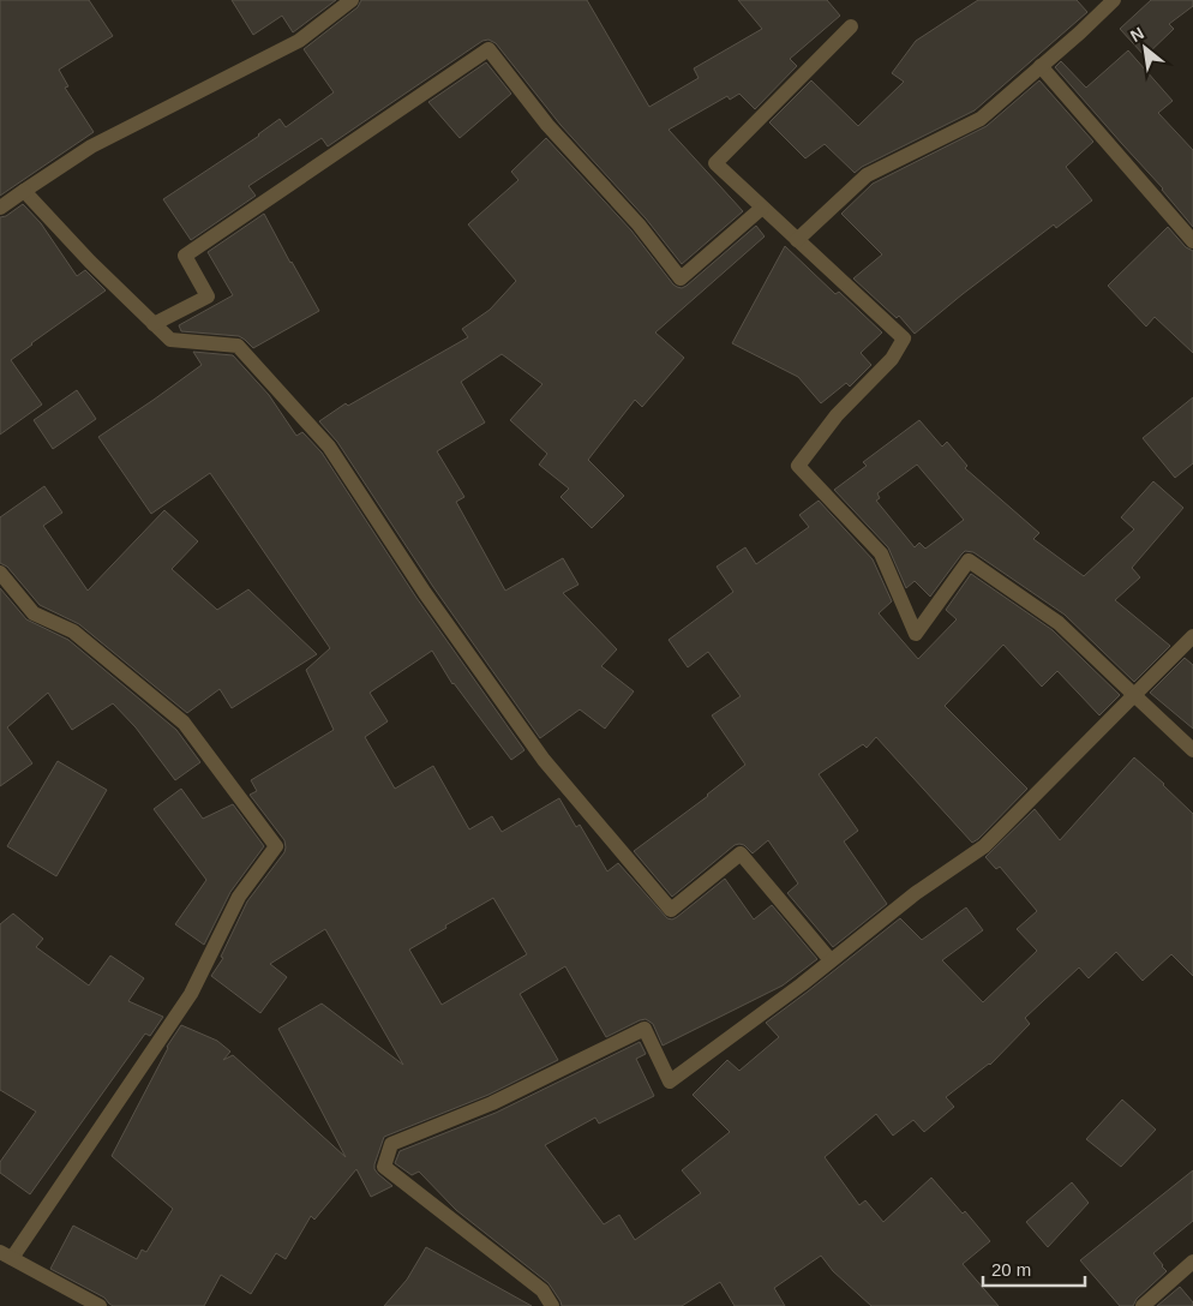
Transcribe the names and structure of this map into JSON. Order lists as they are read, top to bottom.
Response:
{
  "scale_bar": "20 m",
  "north": "top left"
}
